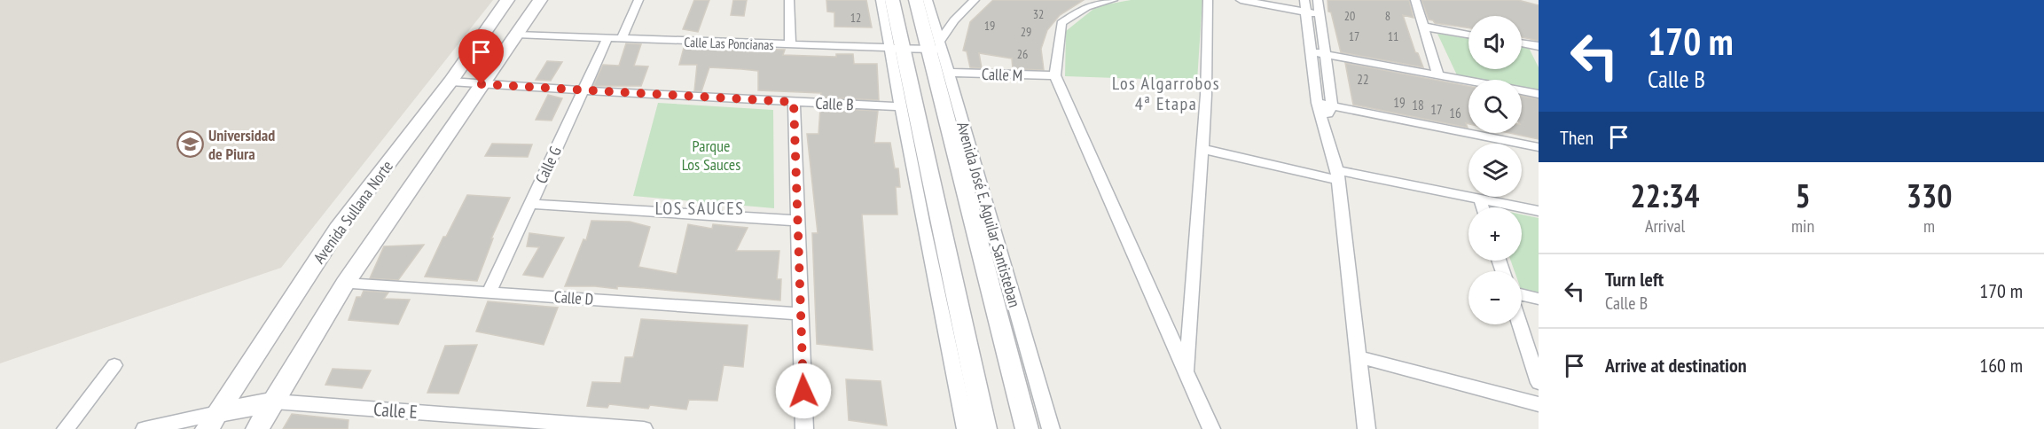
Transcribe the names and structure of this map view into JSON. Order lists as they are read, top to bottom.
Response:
{
  "streets": {
    "main road": ["Avenida Sullana Norte", "Avenida José E. Aguilar Santisteban"],
    "street": [
      "Calle Las Poncianas",
      "Calle M",
      "Calle B",
      "Calle G",
      "Calle D",
      "Calle E"
    ]
  },
  "crossings": [
    ["Calle Las Poncianas", "Calle G"],
    ["Calle Las Poncianas", "Avenida Sullana Norte"],
    ["Calle Las Poncianas", "Avenida José E. Aguilar Santisteban"],
    ["Calle M", "Avenida José E. Aguilar Santisteban"],
    ["Calle B", "Calle G"],
    ["Calle B", "Avenida Sullana Norte"],
    ["Calle G", "Calle D"],
    ["Avenida Sullana Norte", "Calle D"],
    ["Avenida Sullana Norte", "Calle E"]
  ],
  "districts": ["Los Algarrobos 4ª Etapa", "LOS SAUCES"],
  "parks": ["Parque Los Sauces"],
  "places": {
    "school or university": ["Universidad de Piura"]
  },
  "house_numbers": [
    "32",
    "20",
    "8",
    "12",
    "19",
    "29",
    "17",
    "11",
    "26",
    "22",
    "19",
    "18",
    "17",
    "16"
  ],
  "page": {
    "turn": ["170 m", "Calle B"],
    "map_buttons": ["+", "−"],
    "then": "Then",
    "eta": [
      "22:34",
      "Arrival",
      "5",
      "min",
      "330",
      "m"
    ],
    "list": [
      {
        "name": "Turn left",
        "note": "Calle B",
        "value": "170 m"
      },
      {
        "name": "Arrive at destination",
        "value": "160 m"
      }
    ]
  }
}
